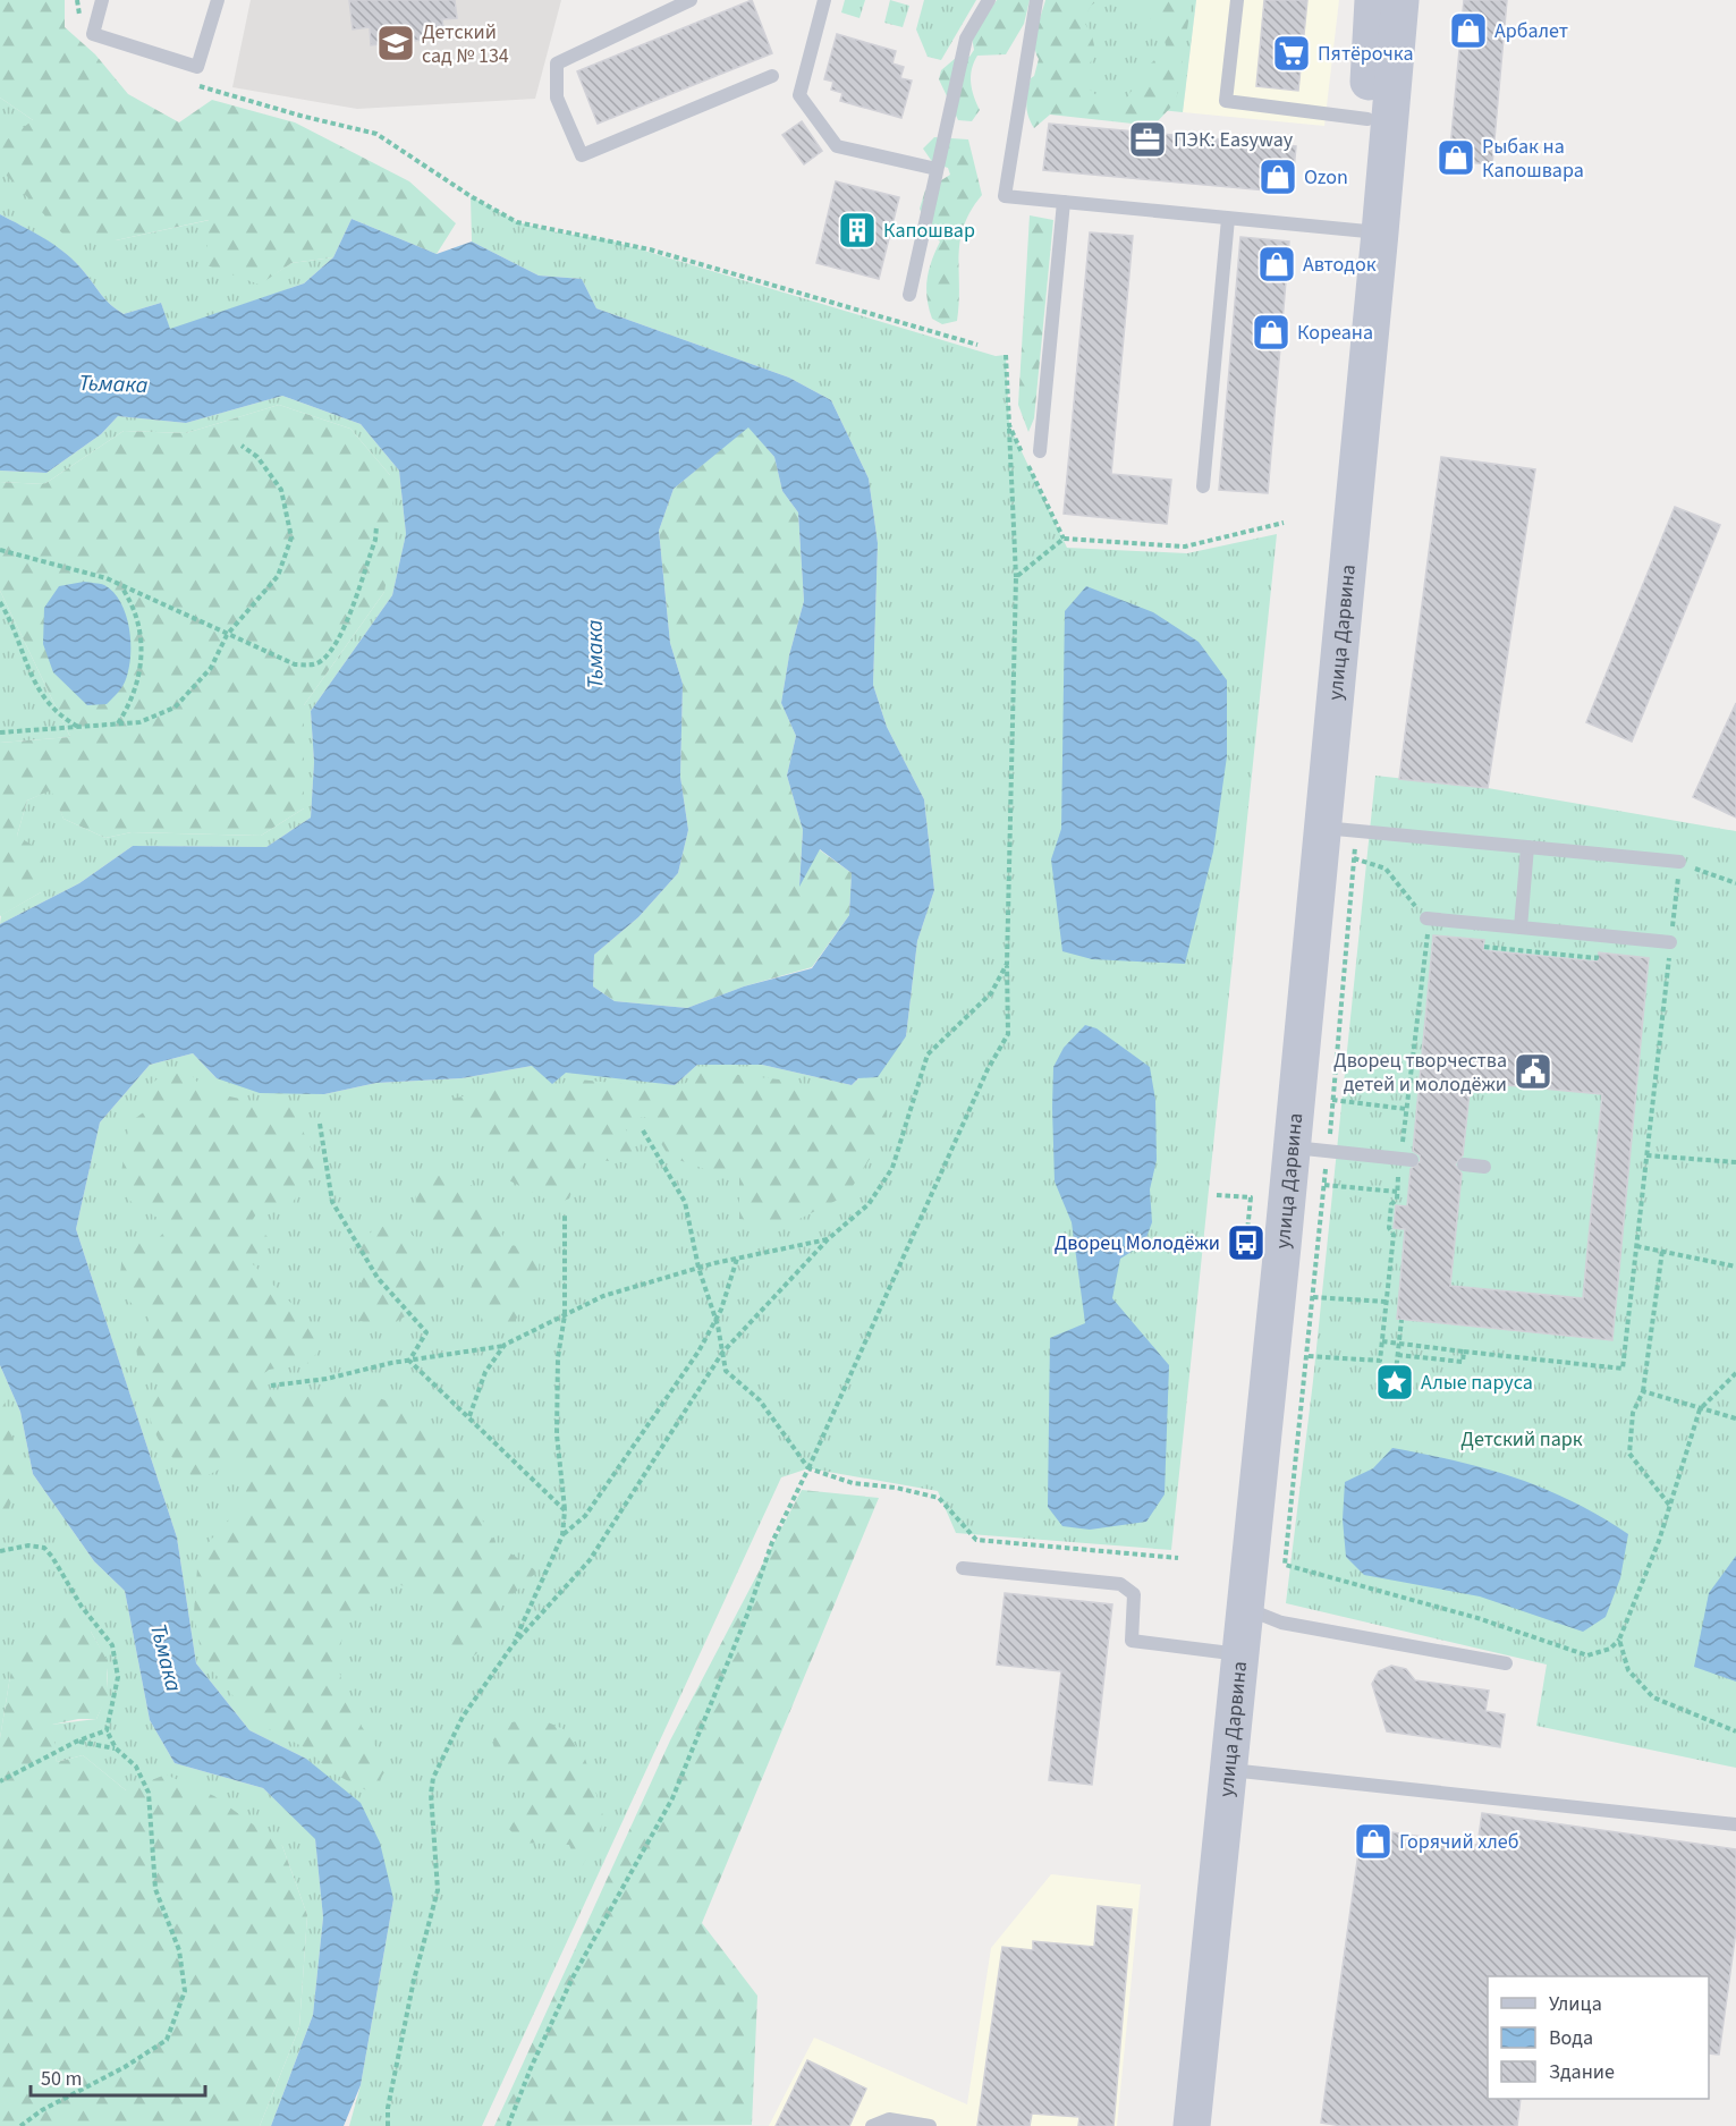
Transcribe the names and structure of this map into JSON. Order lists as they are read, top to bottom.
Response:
{
  "streets": {
    "main road": ["улица Дарвина"]
  },
  "water": ["Тьмака"],
  "parks": ["Детский парк"],
  "places": {
    "shop": [
      "Арбалет",
      "Рыбак на Капошвара",
      "Ozon",
      "Автодок",
      "Кореана",
      "Горячий хлеб"
    ],
    "school or university": ["Детский сад № 134"],
    "supermarket": ["Пятёрочка"],
    "office": ["ПЭК: Easyway"],
    "building": ["Капошвар"],
    "public building": ["Дворец творчества детей и молодёжи"],
    "bus stop": ["Дворец Молодёжи"],
    "place": ["Алые паруса"]
  },
  "legend": ["Улица", "Вода", "Здание"],
  "scale_bar": "50 m"
}
